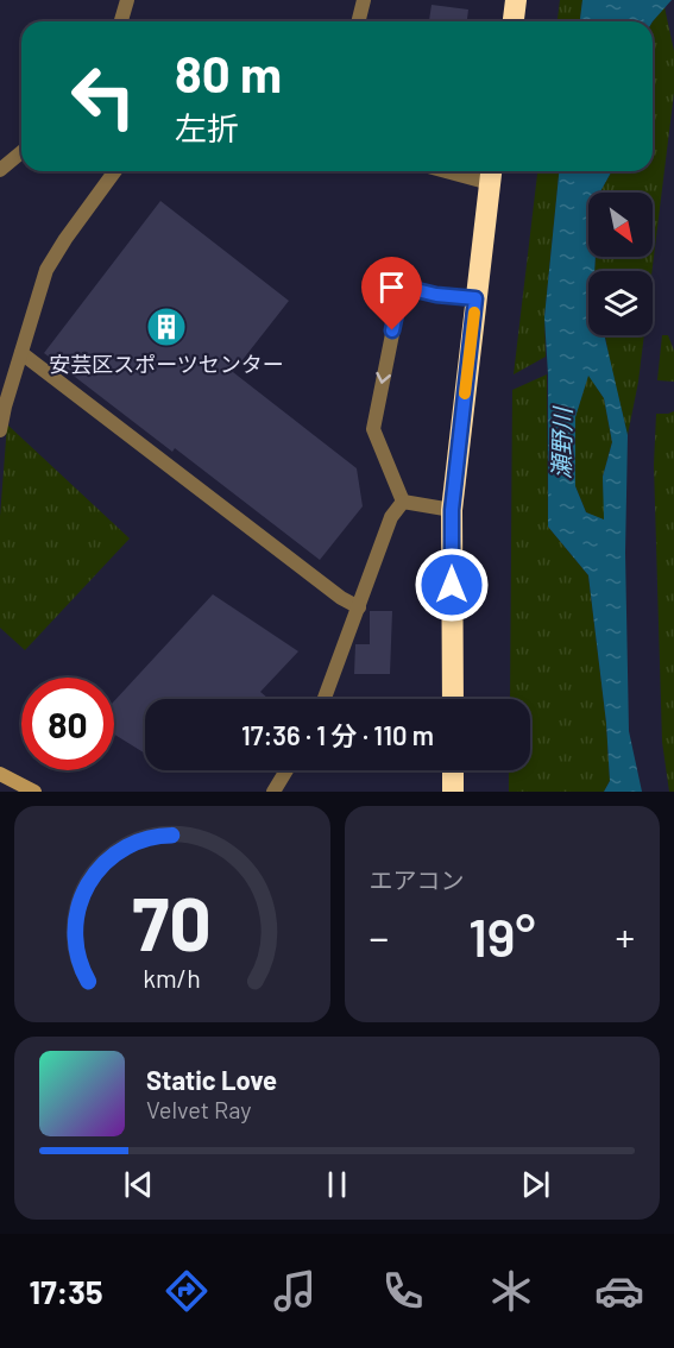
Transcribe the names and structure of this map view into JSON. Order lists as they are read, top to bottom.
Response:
{
  "water": ["瀬野川"],
  "places": {
    "building": ["安芸区スポーツセンター"]
  },
  "north": "bottom right",
  "page": {
    "turn": ["80 m", "左折"],
    "limit": "80",
    "trip": "17:36 · 1 分 · 110 m",
    "tile": "エアコン",
    "heat": ["−", "19°", "+"],
    "song": ["Static Love", "Velvet Ray"],
    "tabs": "17:35",
    "gauge": ["70", "km/h"]
  }
}
